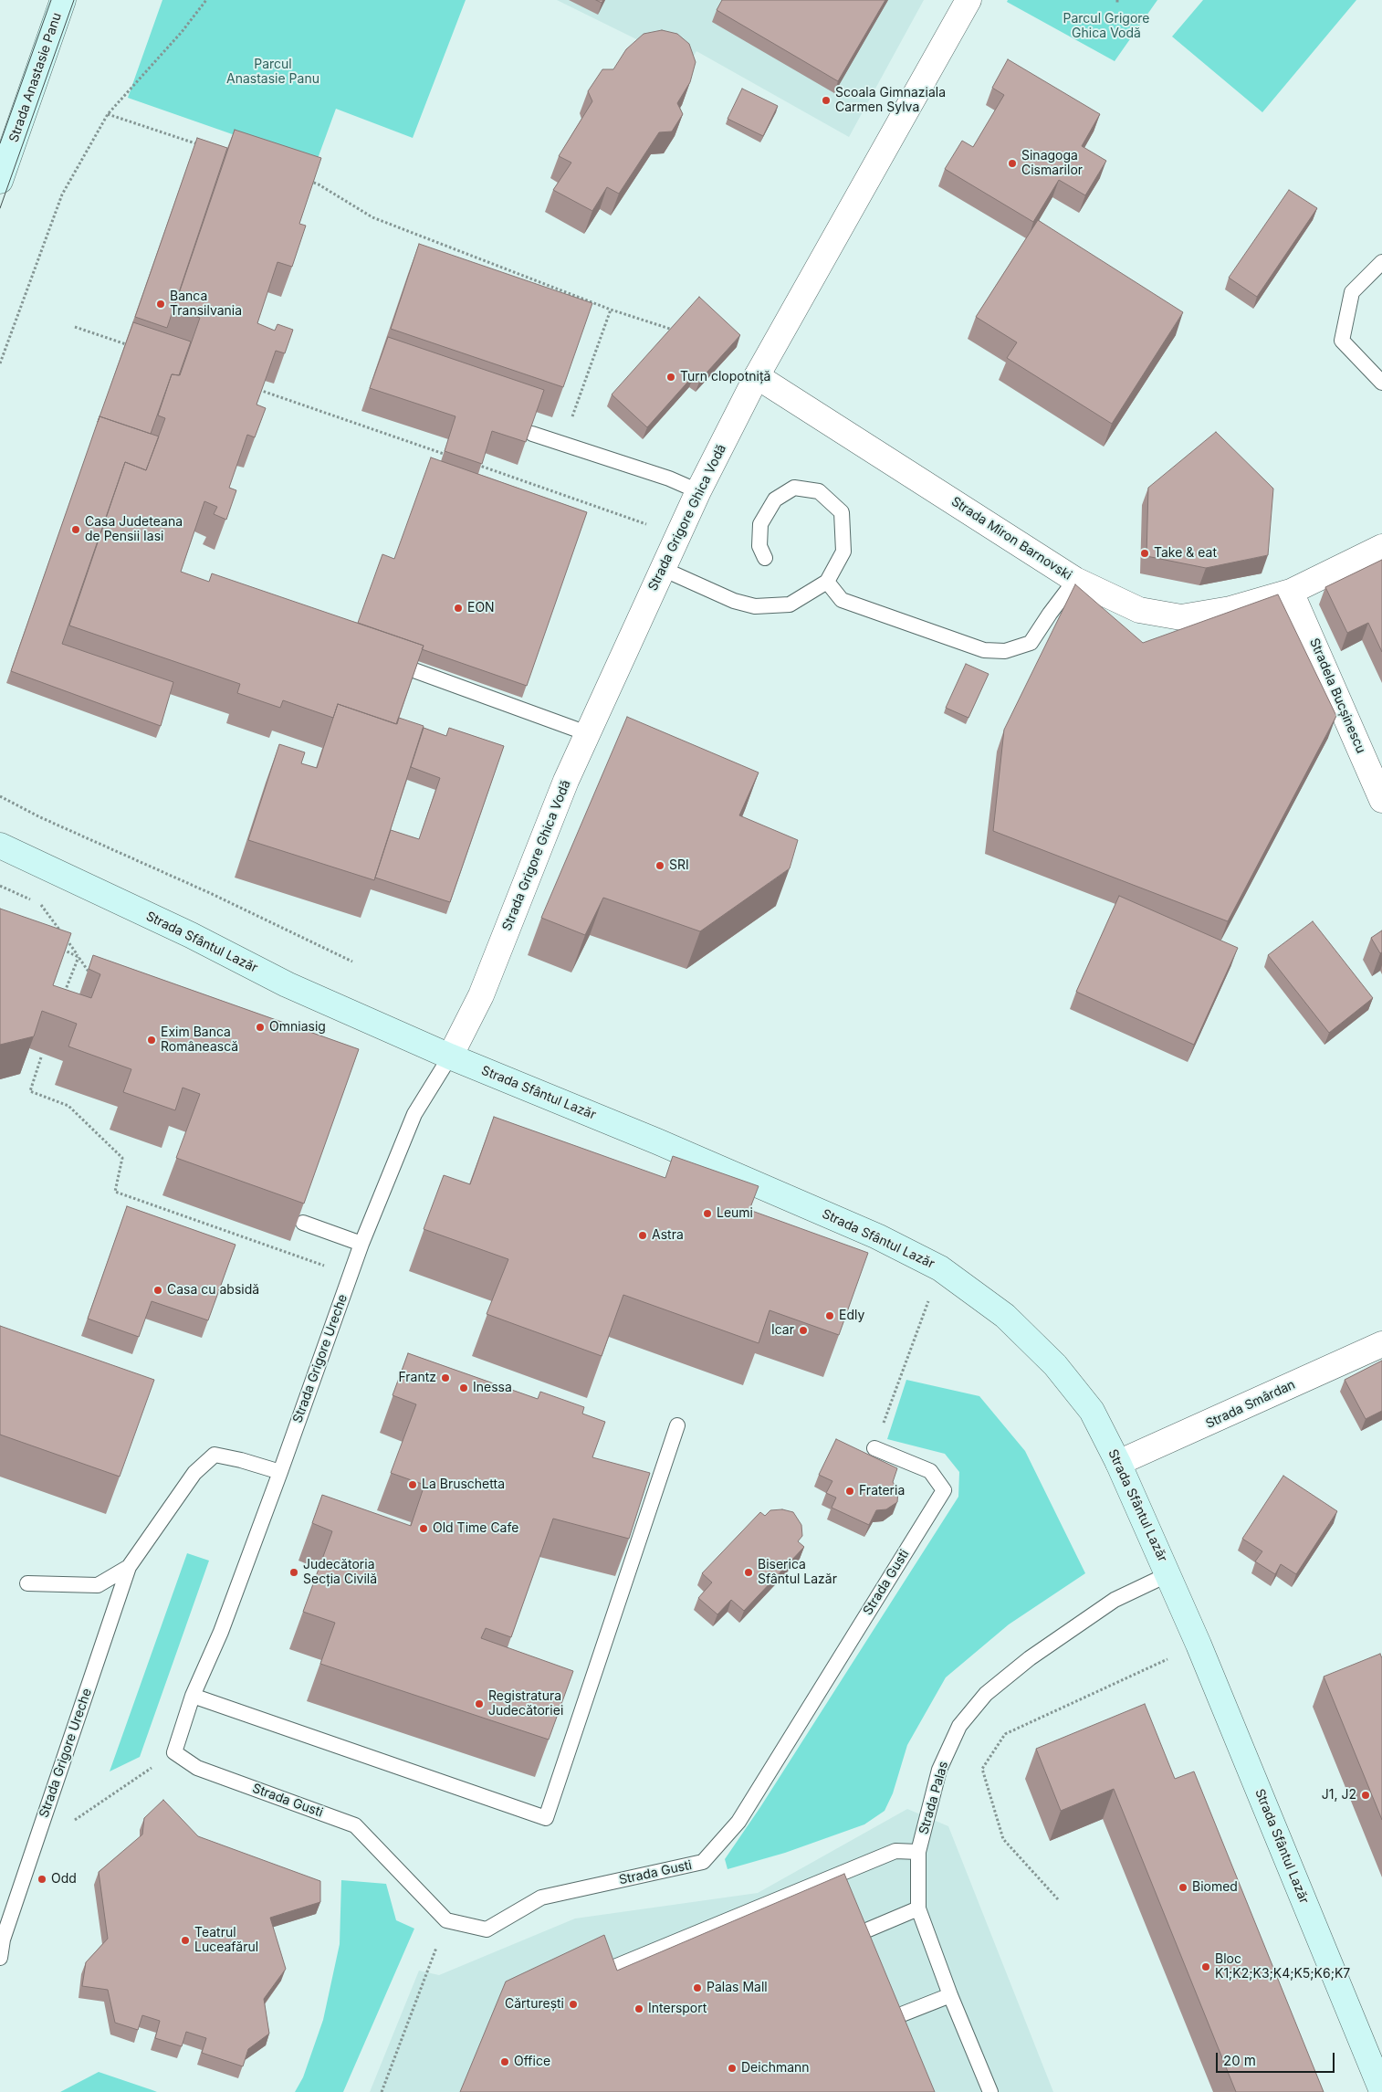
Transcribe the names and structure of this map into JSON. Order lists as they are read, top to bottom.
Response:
{
  "streets": {
    "main road": ["Strada Anastasie Panu", "Strada Sfântul Lazăr"],
    "street": [
      "Strada Grigore Ghica Vodă",
      "Strada Miron Barnovski",
      "Stradela Bucșinescu",
      "Strada Smârdan"
    ],
    "lane": ["Strada Grigore Ureche", "Strada Gusti", "Strada Palas"]
  },
  "crossings": [
    ["Strada Grigore Ghica Vodă", "Strada Miron Barnovski"],
    ["Strada Grigore Ghica Vodă", "Strada Sfântul Lazăr"],
    ["Strada Grigore Ghica Vodă", "Strada Grigore Ureche"],
    ["Strada Miron Barnovski", "Stradela Bucșinescu"],
    ["Strada Sfântul Lazăr", "Strada Grigore Ureche"],
    ["Strada Sfântul Lazăr", "Strada Smârdan"],
    ["Strada Sfântul Lazăr", "Strada Palas"]
  ],
  "parks": ["Parcul Grigore Ghica Vodă", "Parcul Anastasie Panu"],
  "places": [
    "Scoala Gimnaziala Carmen Sylva",
    "Sinagoga Cismarilor",
    "Banca Transilvania",
    "Turn clopotniță",
    "Casa Judeteana de Pensii Iasi",
    "Take & eat",
    "EON",
    "SRI",
    "Omniasig",
    "Exim Banca Românească",
    "Leumi",
    "Astra",
    "Casa cu absidă",
    "Edly",
    "Icar",
    "Frantz",
    "Inessa",
    "La Bruschetta",
    "Frateria",
    "Old Time Cafe",
    "Judecătoria Secția Civilă",
    "Biserica Sfântul Lazăr",
    "Registratura Judecătoriei",
    "J1, J2",
    "Odd",
    "Biomed",
    "Teatrul Luceafărul",
    "Bloc K1;K2;K3;K4;K5;K6;K7",
    "Palas Mall",
    "Cărturești",
    "Intersport",
    "Office",
    "Deichmann"
  ],
  "scale_bar": "20 m"
}
